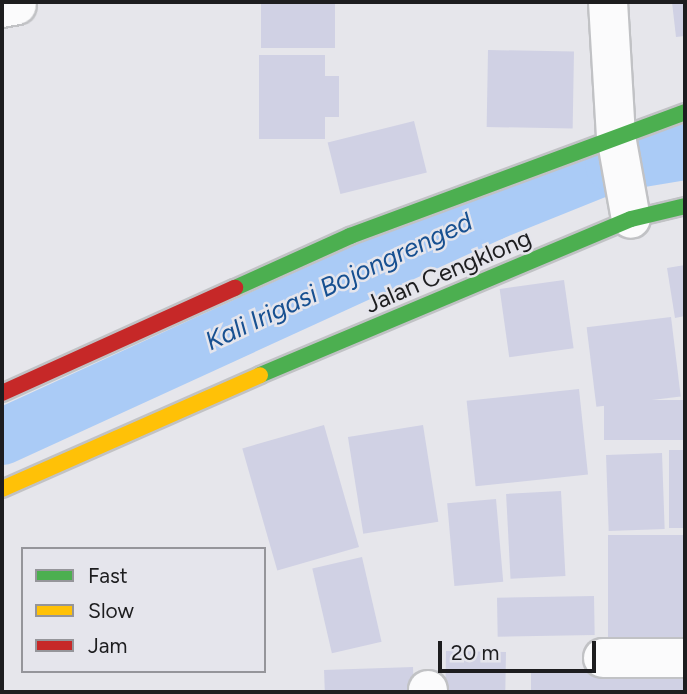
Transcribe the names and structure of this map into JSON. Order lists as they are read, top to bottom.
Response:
{
  "streets": {
    "main road": ["Jalan Cengklong"]
  },
  "water": ["Kali Irigasi Bojongrenged"],
  "legend": ["Fast", "Slow", "Jam"],
  "scale_bar": "20 m"
}
